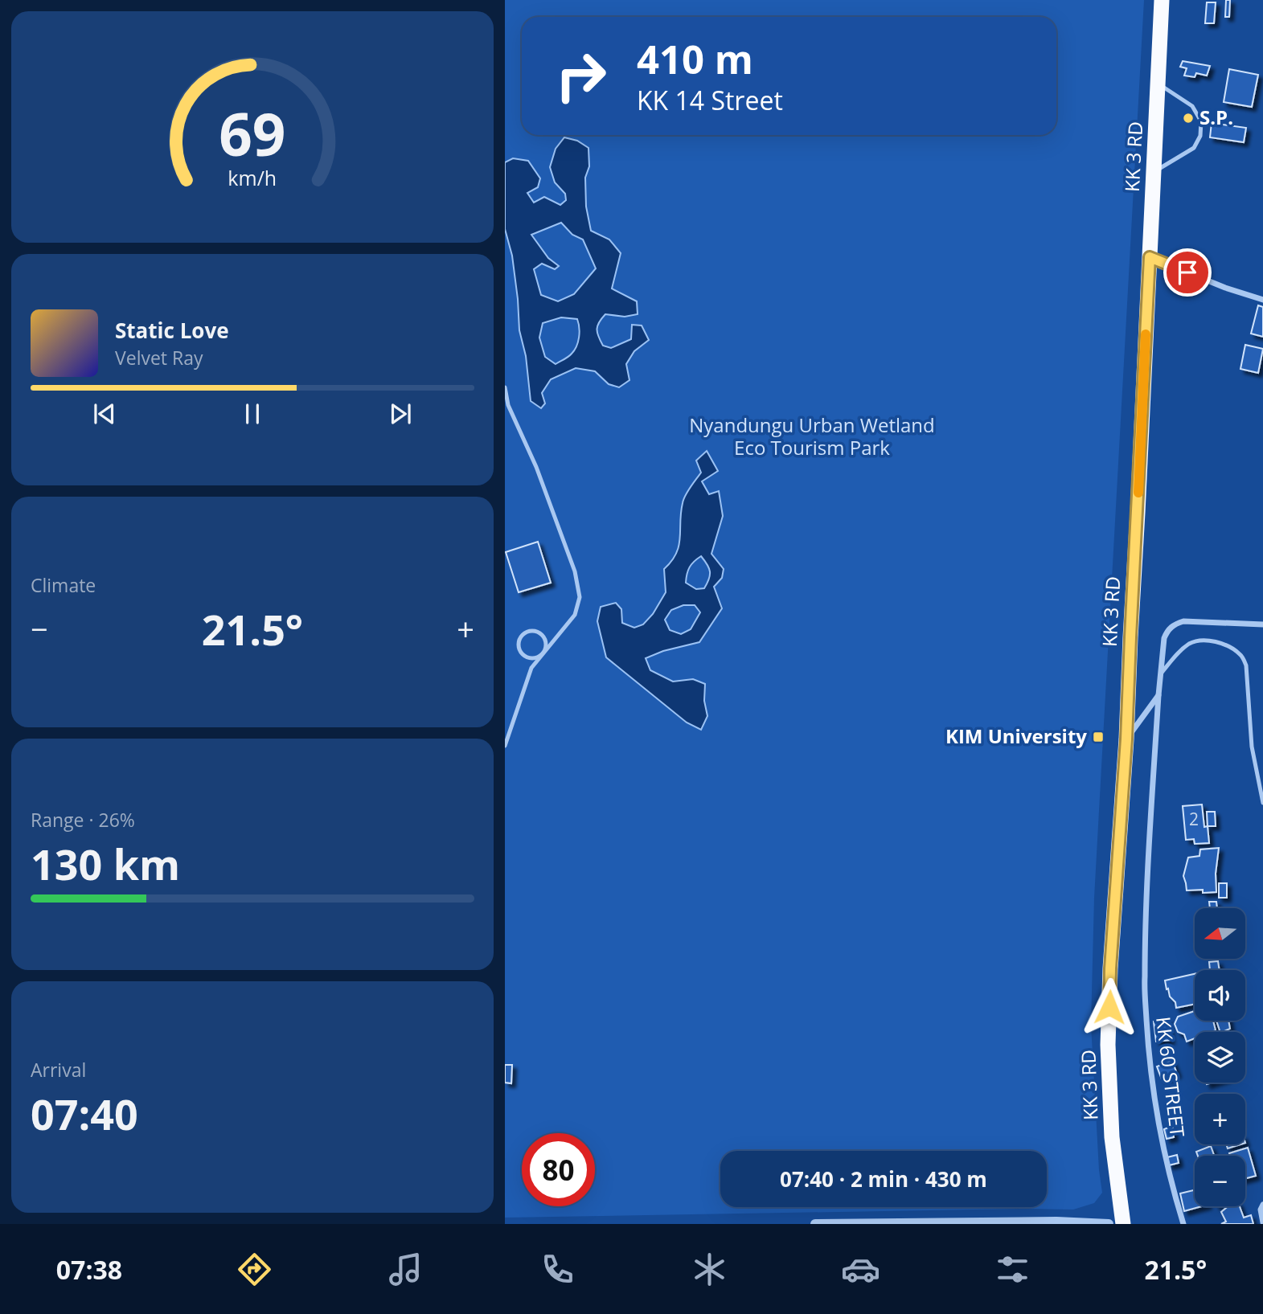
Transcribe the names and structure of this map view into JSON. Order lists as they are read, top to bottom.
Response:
{
  "streets": {
    "highway": ["KK 3 RD"],
    "street": ["KK 60 STREET"]
  },
  "parks": ["Nyandungu Urban Wetland Eco Tourism Park"],
  "places": {
    "other": ["S.P."],
    "transit": ["KIM University"]
  },
  "house_numbers": ["2"],
  "north": "left",
  "page": {
    "turn": ["410 m", "KK 14 Street"],
    "song": ["Static Love", "Velvet Ray"],
    "tile": [
      "Climate",
      ["Range · 26%", "130 km"],
      ["Arrival", "07:40"]
    ],
    "heat": ["−", "21.5°", "+"],
    "map_buttons": ["+", "−"],
    "limit": "80",
    "trip": "07:40 · 2 min · 430 m",
    "tabs": ["07:38", "21.5°"],
    "gauge": ["69", "km/h"]
  }
}
